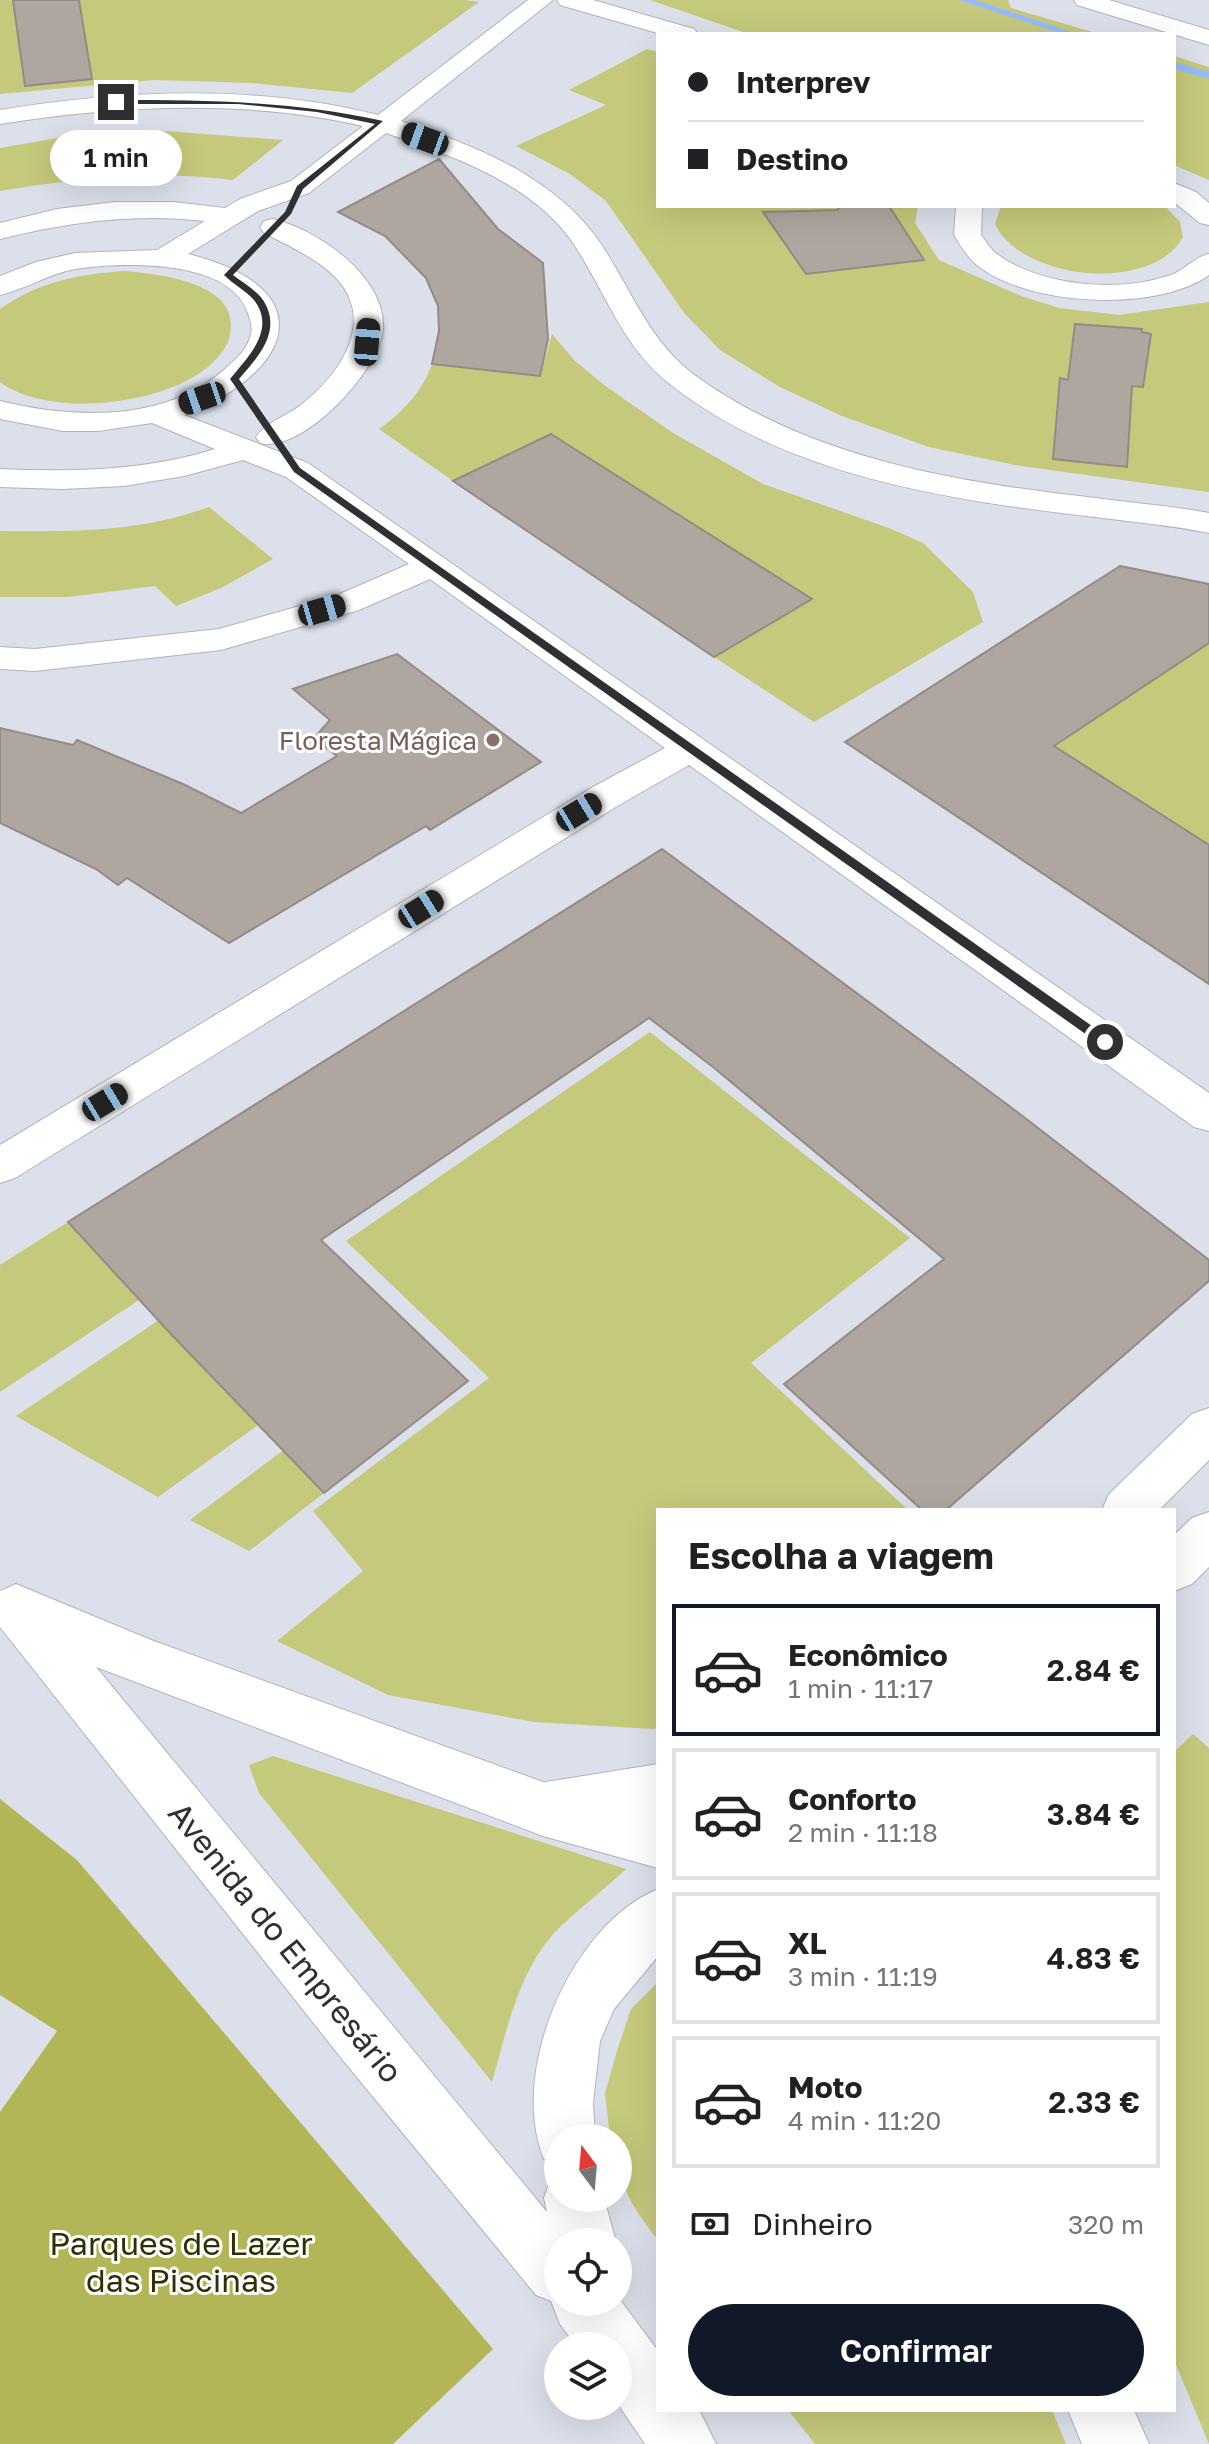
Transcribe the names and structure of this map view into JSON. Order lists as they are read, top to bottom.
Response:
{
  "streets": {
    "street": ["Avenida do Empresário"]
  },
  "parks": ["Parques de Lazer das Piscinas"],
  "places": ["Floresta Mágica"],
  "north": "top",
  "page": {
    "banner": ["Interprev", "Destino"],
    "bubble": "1 min",
    "heading": "Escolha a viagem",
    "list": [
      {
        "name": "Econômico",
        "note": "1 min · 11:17",
        "value": "2.84 €"
      },
      {
        "name": "Conforto",
        "note": "2 min · 11:18",
        "value": "3.84 €"
      },
      {
        "name": "XL",
        "note": "3 min · 11:19",
        "value": "4.83 €"
      },
      {
        "name": "Moto",
        "note": "4 min · 11:20",
        "value": "2.33 €"
      }
    ],
    "pay": ["Dinheiro", "320 m"],
    "buttons": "Confirmar"
  }
}
